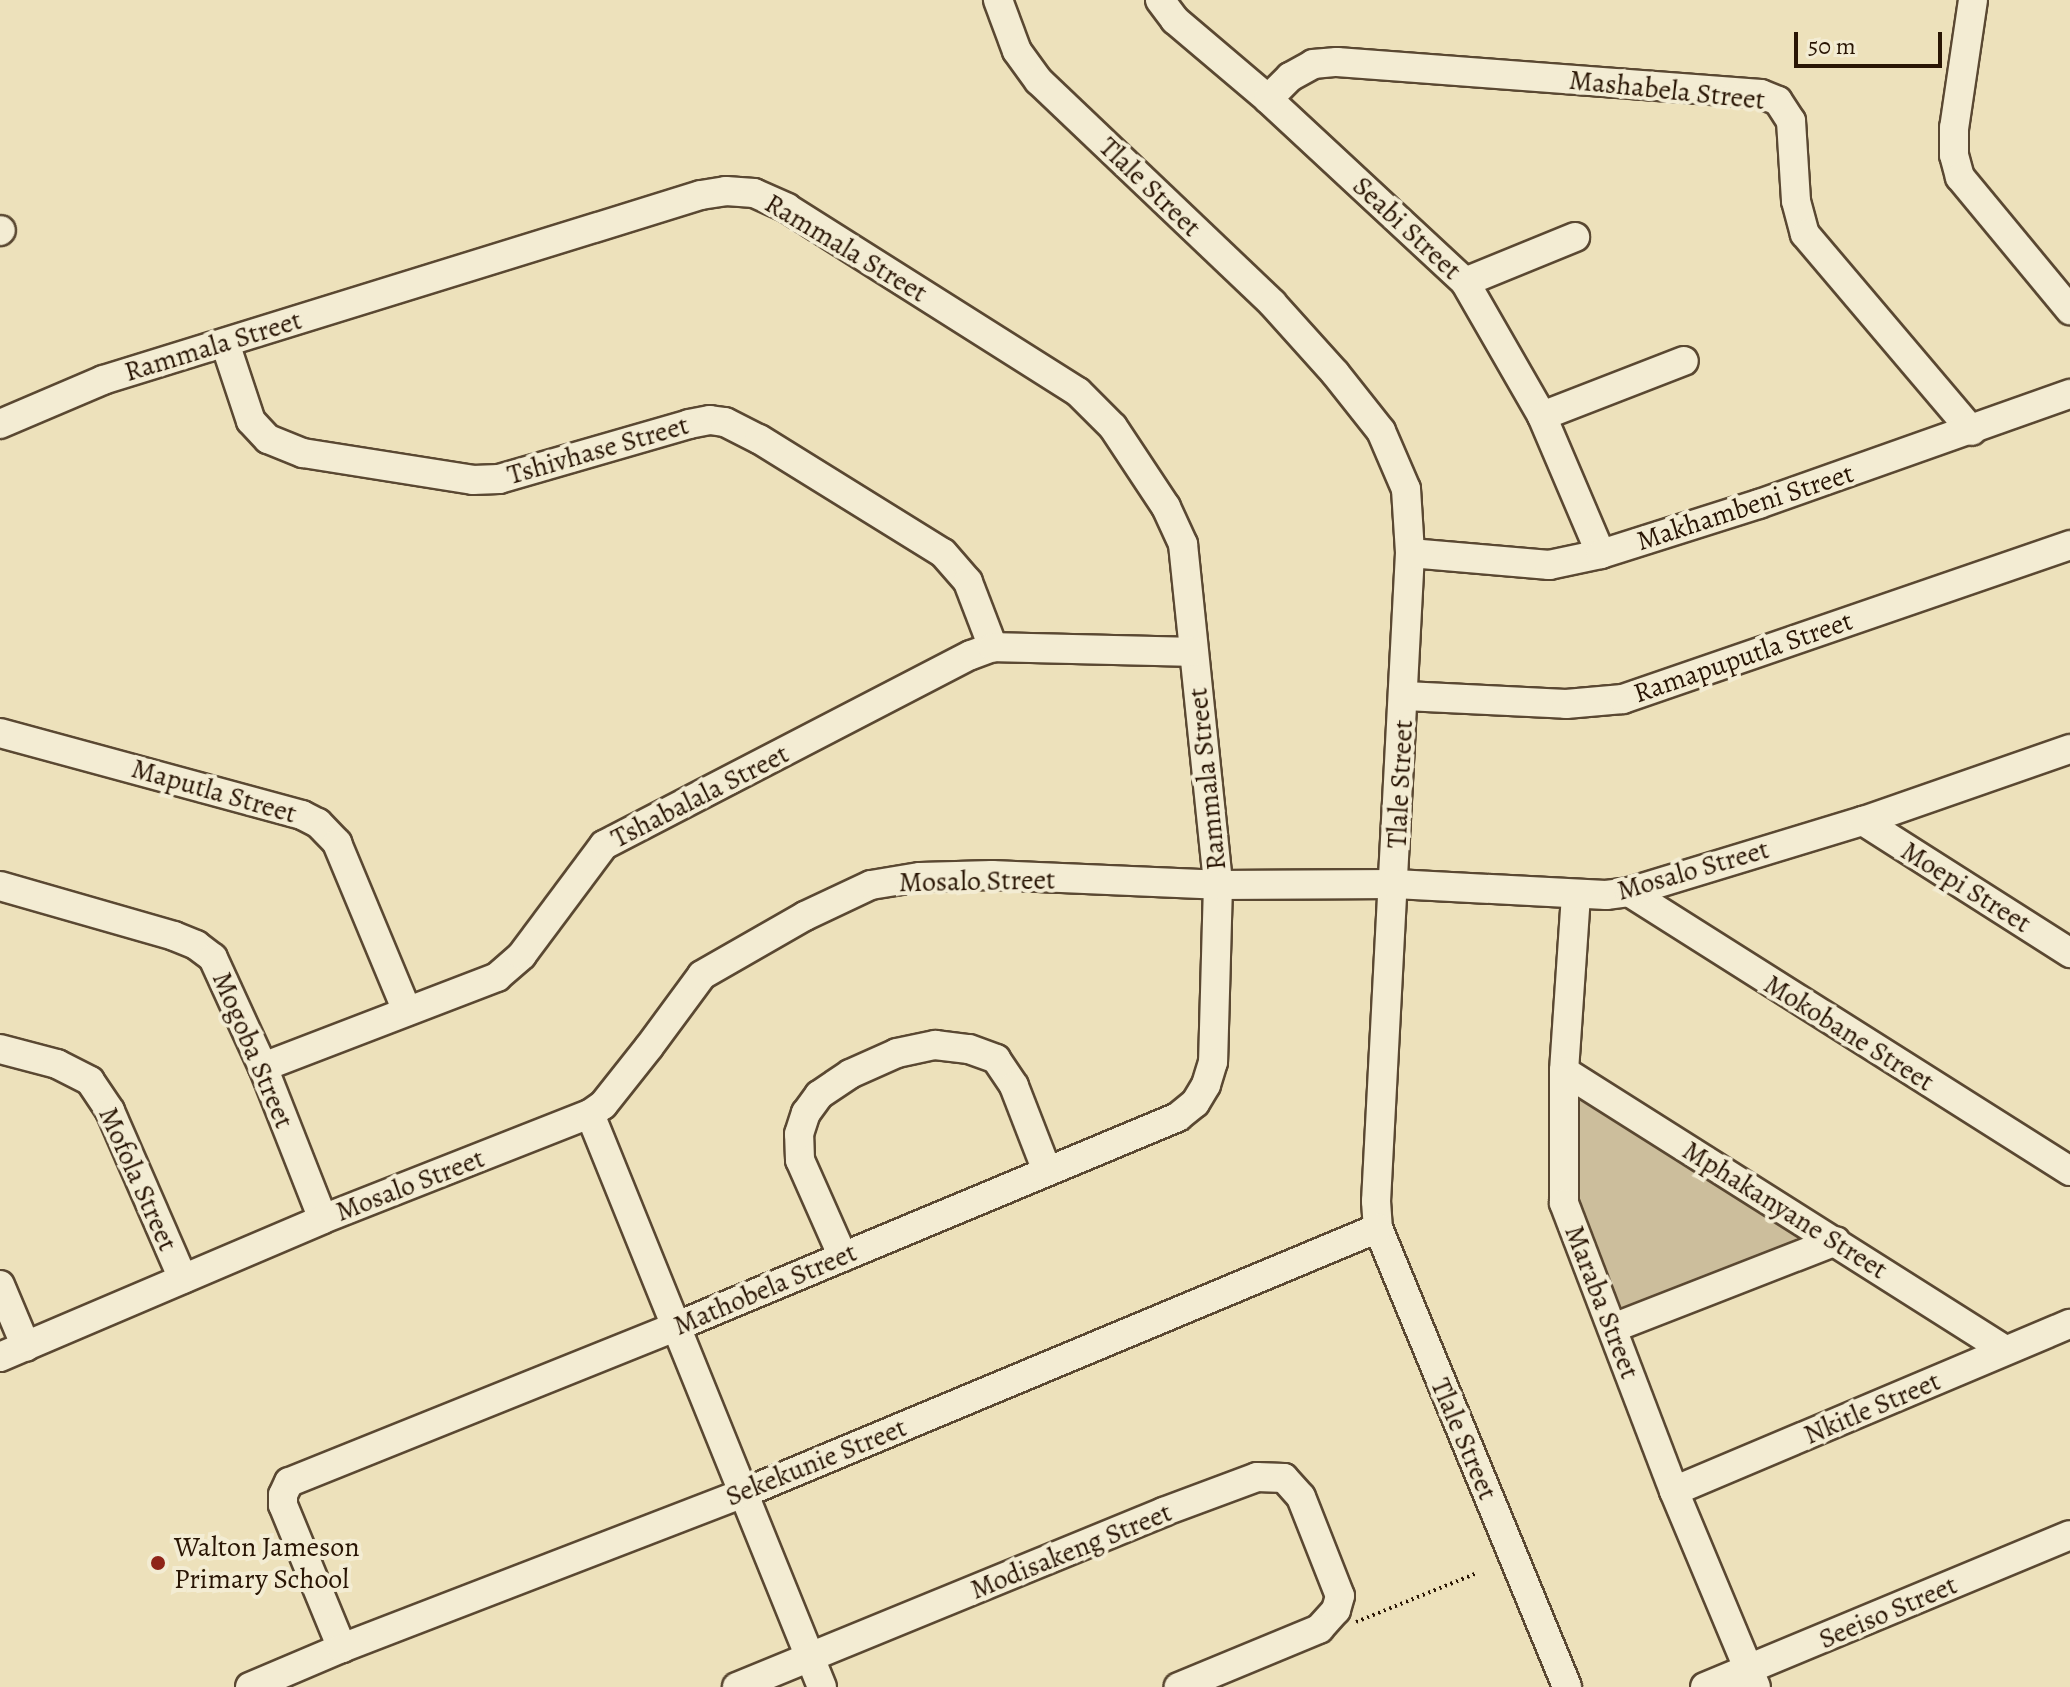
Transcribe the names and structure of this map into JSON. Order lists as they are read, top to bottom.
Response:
{
  "streets": {
    "street": [
      "Mashabela Street",
      "Tlale Street",
      "Seabi Street",
      "Rammala Street",
      "Tshivhase Street",
      "Makhambeni Street",
      "Ramapuputla Street",
      "Maputla Street",
      "Tshabalala Street",
      "Mosalo Street",
      "Moepi Street",
      "Mokobane Street",
      "Mogoba Street",
      "Mofola Street",
      "Mphakanyane Street",
      "Mathobela Street",
      "Maraba Street",
      "Nkitle Street",
      "Sekekunie Street",
      "Modisakeng Street",
      "Seeiso Street"
    ]
  },
  "crossings": [
    ["Mashabela Street", "Seabi Street"],
    ["Mashabela Street", "Makhambeni Street"],
    ["Tlale Street", "Makhambeni Street"],
    ["Tlale Street", "Ramapuputla Street"],
    ["Tlale Street", "Mosalo Street"],
    ["Tlale Street", "Sekekunie Street"],
    ["Seabi Street", "Makhambeni Street"],
    ["Rammala Street", "Tshivhase Street"],
    ["Rammala Street", "Tshabalala Street"],
    ["Rammala Street", "Mosalo Street"],
    ["Rammala Street", "Mathobela Street"],
    ["Tshivhase Street", "Tshabalala Street"],
    ["Maputla Street", "Tshabalala Street"],
    ["Tshabalala Street", "Mogoba Street"],
    ["Mosalo Street", "Moepi Street"],
    ["Mosalo Street", "Mokobane Street"],
    ["Mosalo Street", "Mogoba Street"],
    ["Mosalo Street", "Mofola Street"],
    ["Mosalo Street", "Mathobela Street"],
    ["Mosalo Street", "Maraba Street"],
    ["Mphakanyane Street", "Maraba Street"],
    ["Mphakanyane Street", "Nkitle Street"],
    ["Mathobela Street", "Sekekunie Street"],
    ["Maraba Street", "Nkitle Street"],
    ["Maraba Street", "Seeiso Street"]
  ],
  "places": ["Walton Jameson Primary School"],
  "scale_bar": "50 m"
}
